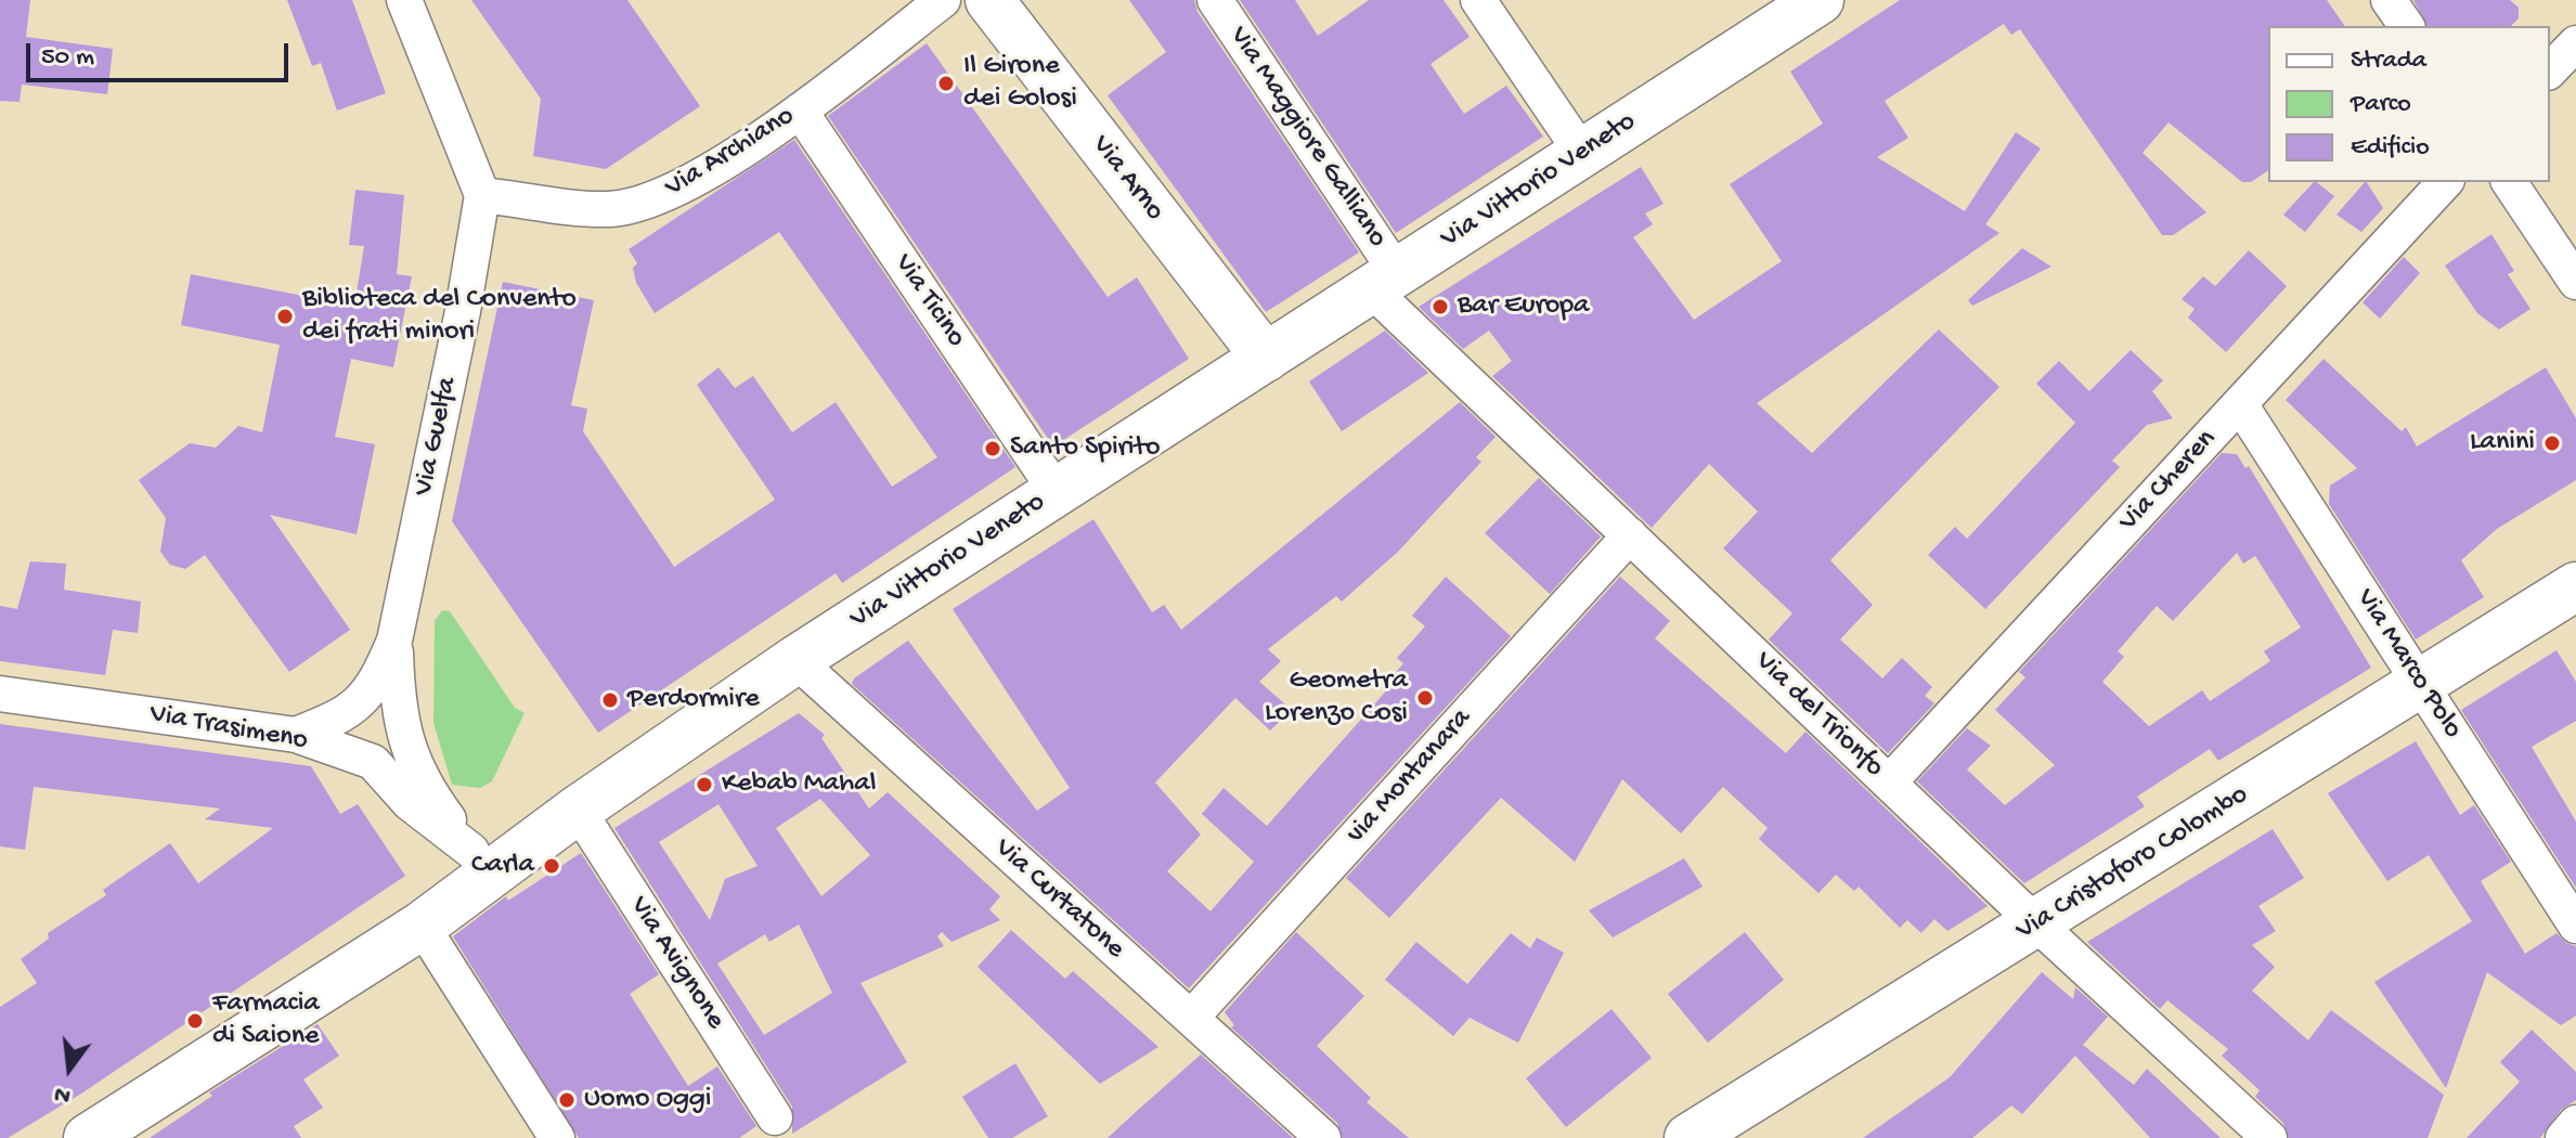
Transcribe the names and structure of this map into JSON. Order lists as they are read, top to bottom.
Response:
{
  "streets": {
    "main road": ["Via Arno", "Via Vittorio Veneto", "Via Cristoforo Colombo"],
    "street": [
      "Via Maggiore Galliano",
      "Via Archiano",
      "Via Ticino",
      "Via Guelfa",
      "Via Cheren",
      "Via Marco Polo",
      "Via del Trionfo",
      "Via Trasimeno",
      "via Montanara",
      "Via Curtatone",
      "Via Avignone"
    ]
  },
  "crossings": [
    ["Via Maggiore Galliano", "Via Vittorio Veneto"],
    ["Via Maggiore Galliano", "Via del Trionfo"],
    ["Via Archiano", "Via Ticino"],
    ["Via Archiano", "Via Guelfa"],
    ["Via Arno", "Via Vittorio Veneto"],
    ["Via Vittorio Veneto", "Via Ticino"],
    ["Via Vittorio Veneto", "Via del Trionfo"],
    ["Via Vittorio Veneto", "Via Trasimeno"],
    ["Via Vittorio Veneto", "Via Curtatone"],
    ["Via Vittorio Veneto", "Via Avignone"],
    ["Via Guelfa", "Via Trasimeno"],
    ["Via Cheren", "Via Marco Polo"],
    ["Via Cheren", "Via del Trionfo"],
    ["Via Marco Polo", "Via Cristoforo Colombo"],
    ["Via del Trionfo", "via Montanara"],
    ["Via del Trionfo", "Via Cristoforo Colombo"],
    ["via Montanara", "Via Curtatone"]
  ],
  "places": [
    "Il Girone dei Golosi",
    "Bar Europa",
    "Biblioteca del Convento dei frati minori",
    "Lanini",
    "Santo Spirito",
    "Geometra Lorenzo Cosi",
    "Perdormire",
    "Kebab Mahal",
    "Carla",
    "Farmacia di Saione",
    "Uomo Oggi"
  ],
  "legend": ["Strada", "Parco", "Edificio"],
  "scale_bar": "50 m",
  "north": "bottom"
}
